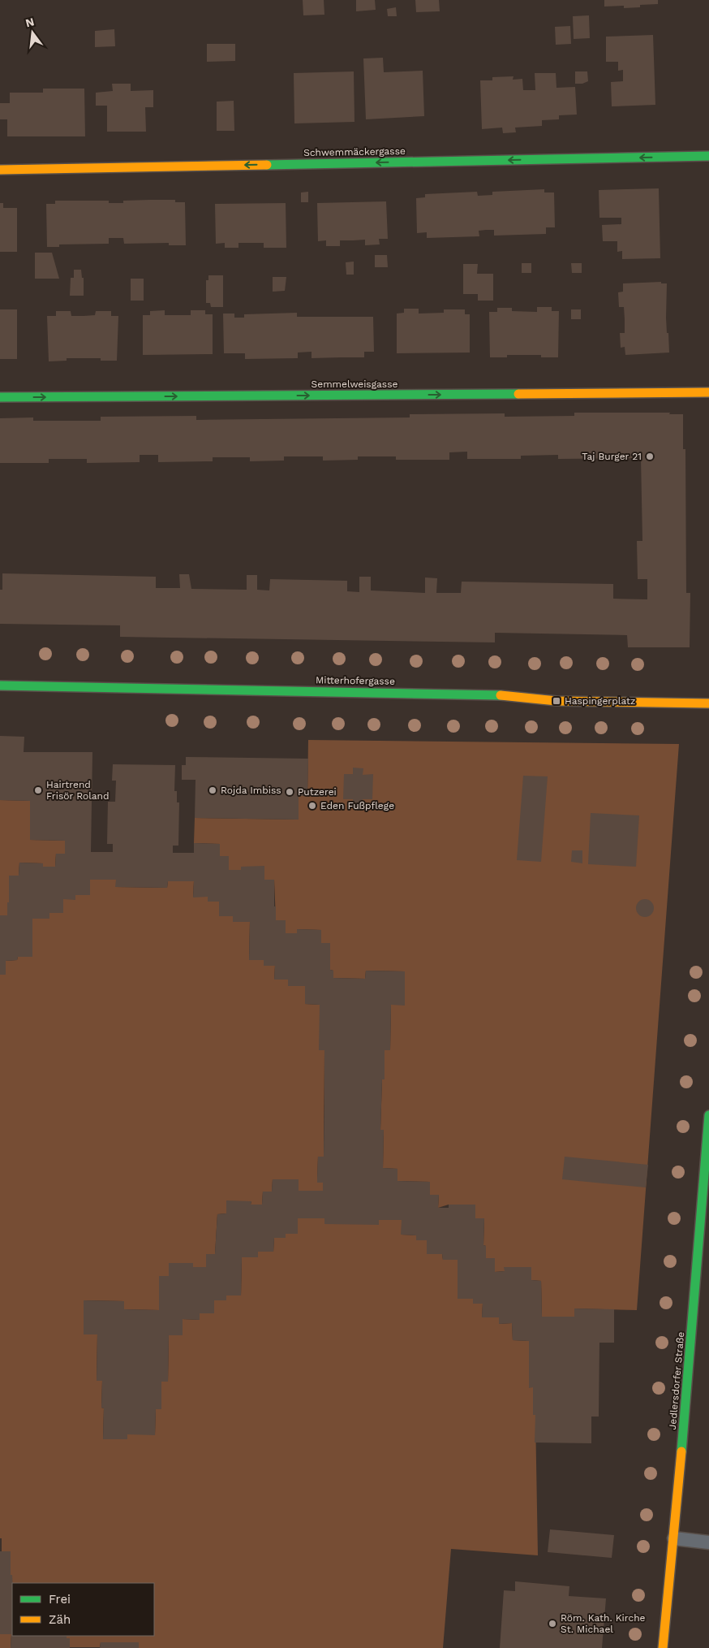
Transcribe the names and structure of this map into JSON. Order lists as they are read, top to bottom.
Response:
{
  "streets": {
    "street": [
      "Schwemmäckergasse",
      "Semmelweisgasse",
      "Mitterhofergasse",
      "Jedlersdorfer Straße"
    ]
  },
  "one_way": ["Schwemmäckergasse", "Semmelweisgasse"],
  "places": {
    "other": [
      "Taj Burger 21",
      "Hairtrend Frisör Roland",
      "Rojda Imbiss",
      "Putzerei",
      "Eden Fußpflege",
      "Röm. Kath. Kirche St. Michael"
    ],
    "transit": ["Haspingerplatz"]
  },
  "legend": ["Frei", "Zäh"],
  "north": "top"
}
